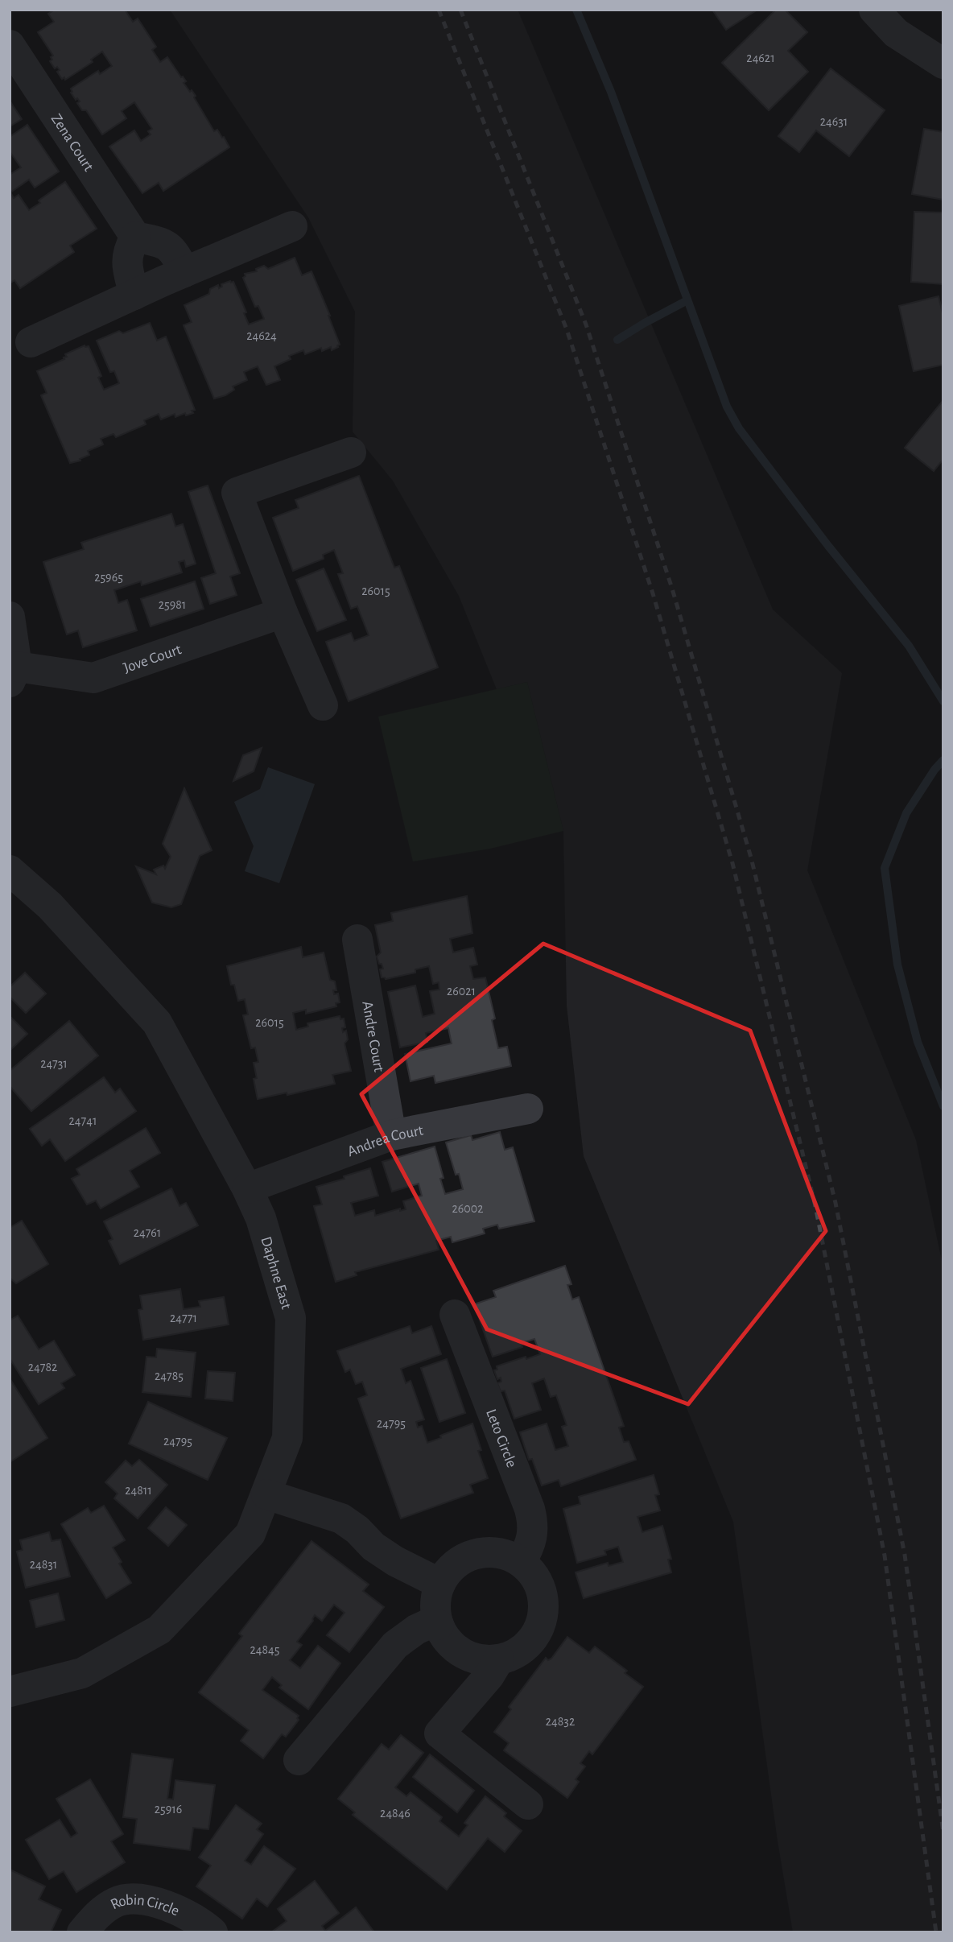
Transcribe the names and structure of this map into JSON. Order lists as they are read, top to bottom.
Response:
{
  "streets": {
    "street": [
      "Zena Court",
      "Jove Court",
      "Andre Court",
      "Andrea Court",
      "Daphne East",
      "Leto Circle",
      "Robin Circle"
    ]
  },
  "crossings": [
    ["Andre Court", "Andrea Court"],
    ["Andrea Court", "Daphne East"]
  ],
  "house_numbers": [
    "24621",
    "24631",
    "24624",
    "25965",
    "26015",
    "25981",
    "26021",
    "26015",
    "24731",
    "24741",
    "26002",
    "24761",
    "24771",
    "24782",
    "24785",
    "24795",
    "24795",
    "24811",
    "24831",
    "24845",
    "24832",
    "25916",
    "24846"
  ]
}
